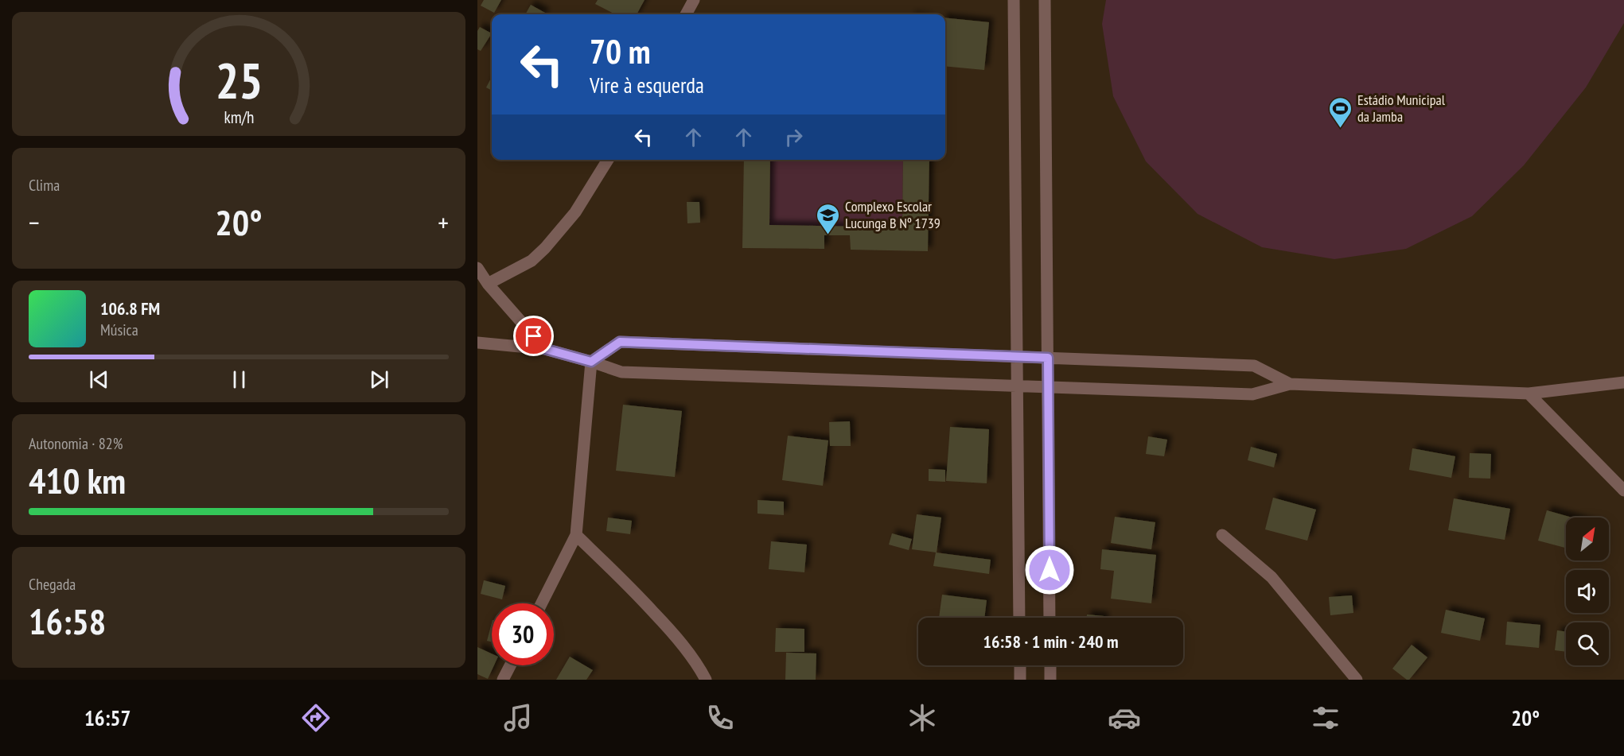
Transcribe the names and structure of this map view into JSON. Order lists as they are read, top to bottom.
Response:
{
  "places": {
    "sports": ["Estádio Municipal da Jamba"],
    "school or university": ["Complexo Escolar Lucunga B Nº 1739"]
  },
  "north": "top right",
  "page": {
    "turn": ["70 m", "Vire à esquerda"],
    "tile": [
      "Clima",
      ["Autonomia · 82%", "410 km"],
      ["Chegada", "16:58"]
    ],
    "heat": ["−", "20°", "+"],
    "song": ["106.8 FM", "Música"],
    "limit": "30",
    "trip": "16:58 · 1 min · 240 m",
    "tabs": ["16:57", "20°"],
    "gauge": ["25", "km/h"]
  }
}
